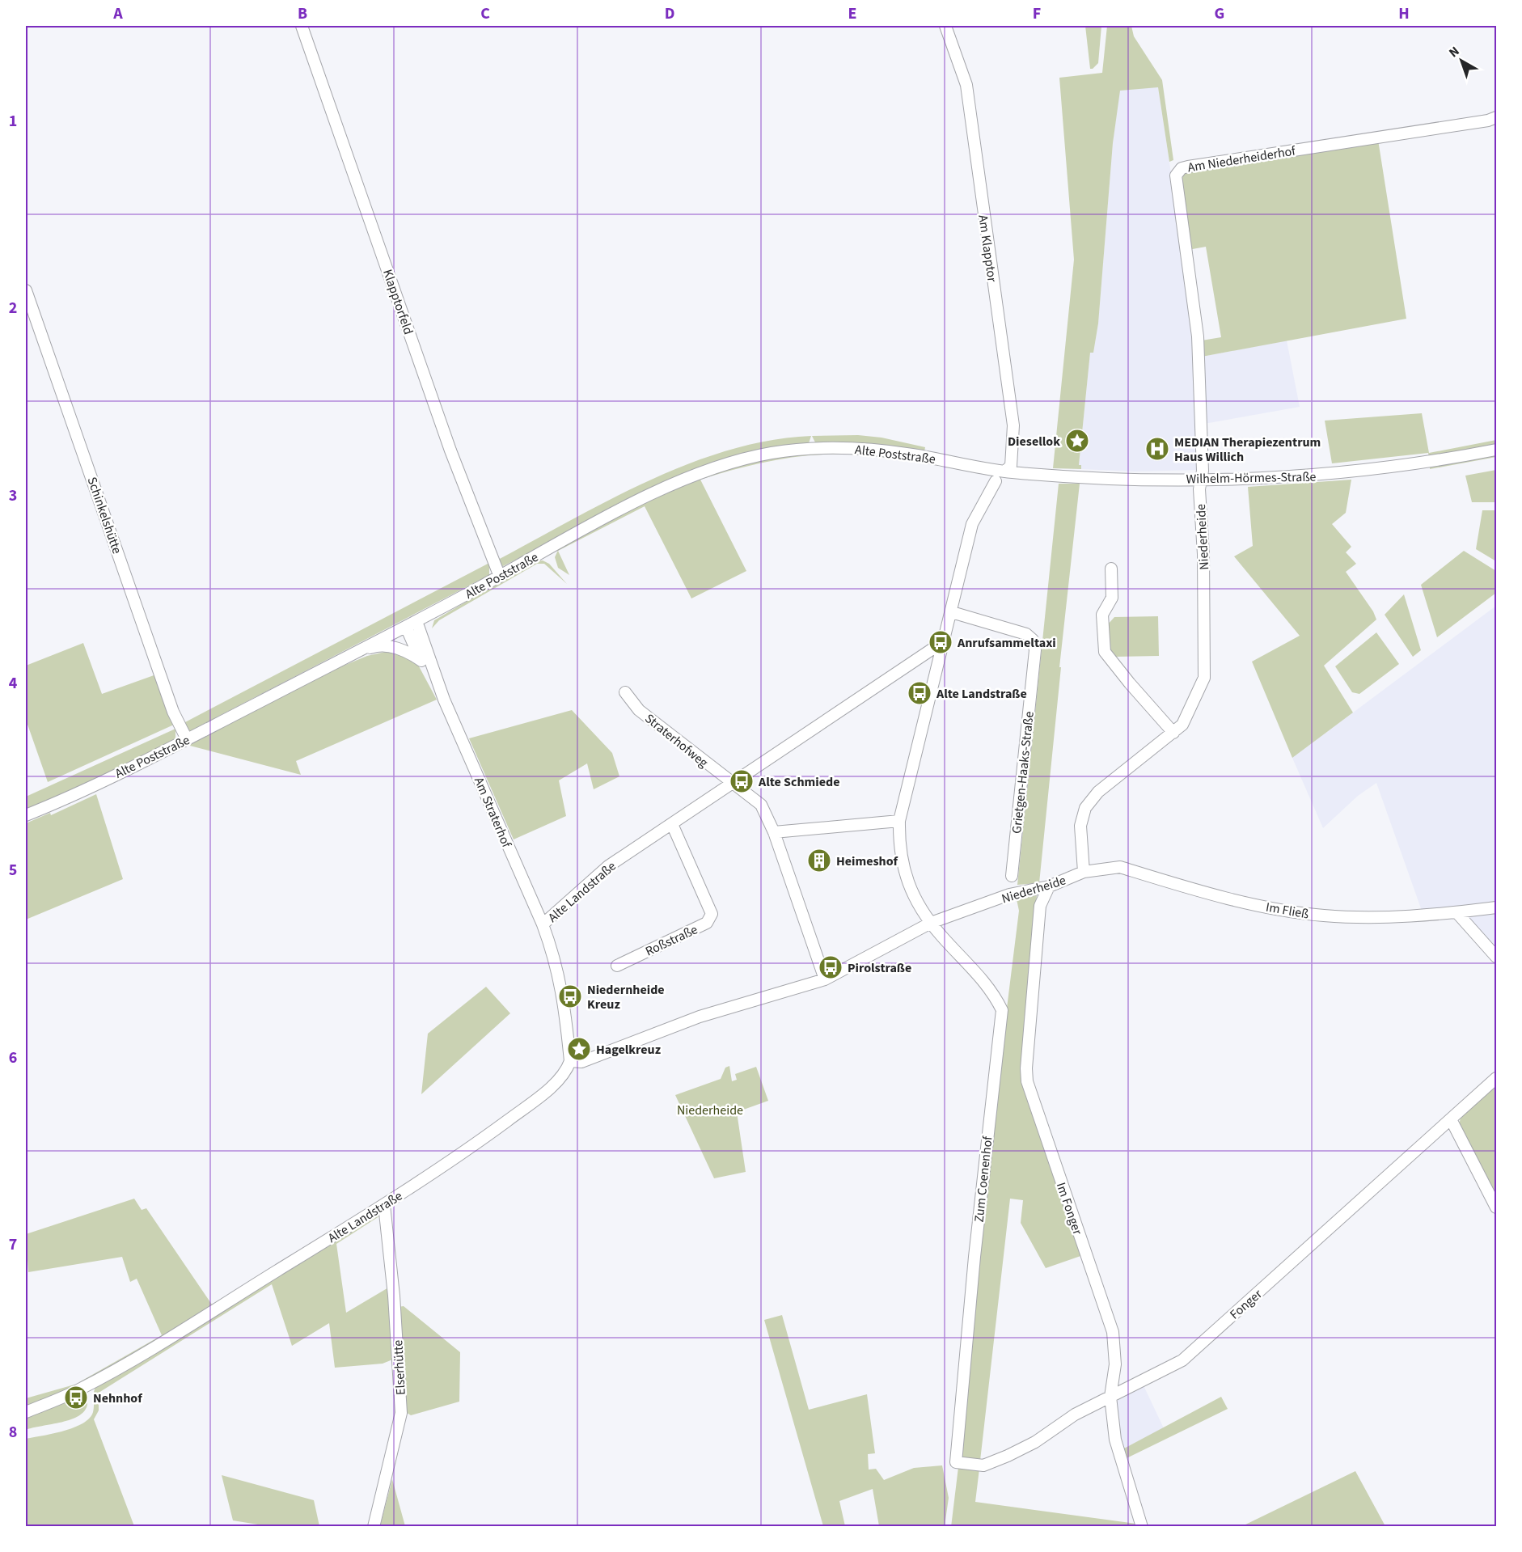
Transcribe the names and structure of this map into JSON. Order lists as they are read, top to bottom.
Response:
{
  "streets": {
    "street": [
      "Am Niederheiderhof",
      "Am Klapptor",
      "Klapptorfeld",
      "Alte Poststraße",
      "Wilhelm-Hörmes-Straße",
      "Schinkelshütte",
      "Niederheide",
      "Straterhofweg",
      "Grietgen-Haaks-Straße",
      "Am Straterhof",
      "Alte Landstraße",
      "Im Fließ",
      "Roßstraße",
      "Zum Coenenhof",
      "Im Fonger",
      "Fonger",
      "Elserhütte"
    ]
  },
  "crossings": [
    ["Am Niederheiderhof", "Wilhelm-Hörmes-Straße"],
    ["Am Niederheiderhof", "Niederheide"],
    ["Am Klapptor", "Alte Poststraße"],
    ["Am Klapptor", "Wilhelm-Hörmes-Straße"],
    ["Klapptorfeld", "Alte Poststraße"],
    ["Alte Poststraße", "Wilhelm-Hörmes-Straße"],
    ["Alte Poststraße", "Schinkelshütte"],
    ["Alte Poststraße", "Am Straterhof"],
    ["Wilhelm-Hörmes-Straße", "Niederheide"],
    ["Niederheide", "Alte Landstraße"],
    ["Niederheide", "Im Fließ"],
    ["Niederheide", "Zum Coenenhof"],
    ["Niederheide", "Im Fonger"],
    ["Straterhofweg", "Alte Landstraße"],
    ["Am Straterhof", "Alte Landstraße"],
    ["Alte Landstraße", "Roßstraße"],
    ["Alte Landstraße", "Elserhütte"],
    ["Zum Coenenhof", "Fonger"],
    ["Im Fonger", "Fonger"]
  ],
  "parks": ["Niederheide"],
  "places": {
    "place": ["Diesellok", "Hagelkreuz"],
    "hospital": ["MEDIAN Therapiezentrum Haus Willich"],
    "bus stop": [
      "Anrufsammeltaxi",
      "Alte Landstraße",
      "Alte Schmiede",
      "Pirolstraße",
      "Niedernheide Kreuz",
      "Nehnhof"
    ],
    "building": ["Heimeshof"]
  },
  "north": "top left",
  "grid": {
    "columns": [
      "A",
      "B",
      "C",
      "D",
      "E",
      "F",
      "G",
      "H"
    ],
    "rows": [
      "1",
      "2",
      "3",
      "4",
      "5",
      "6",
      "7",
      "8"
    ]
  }
}
